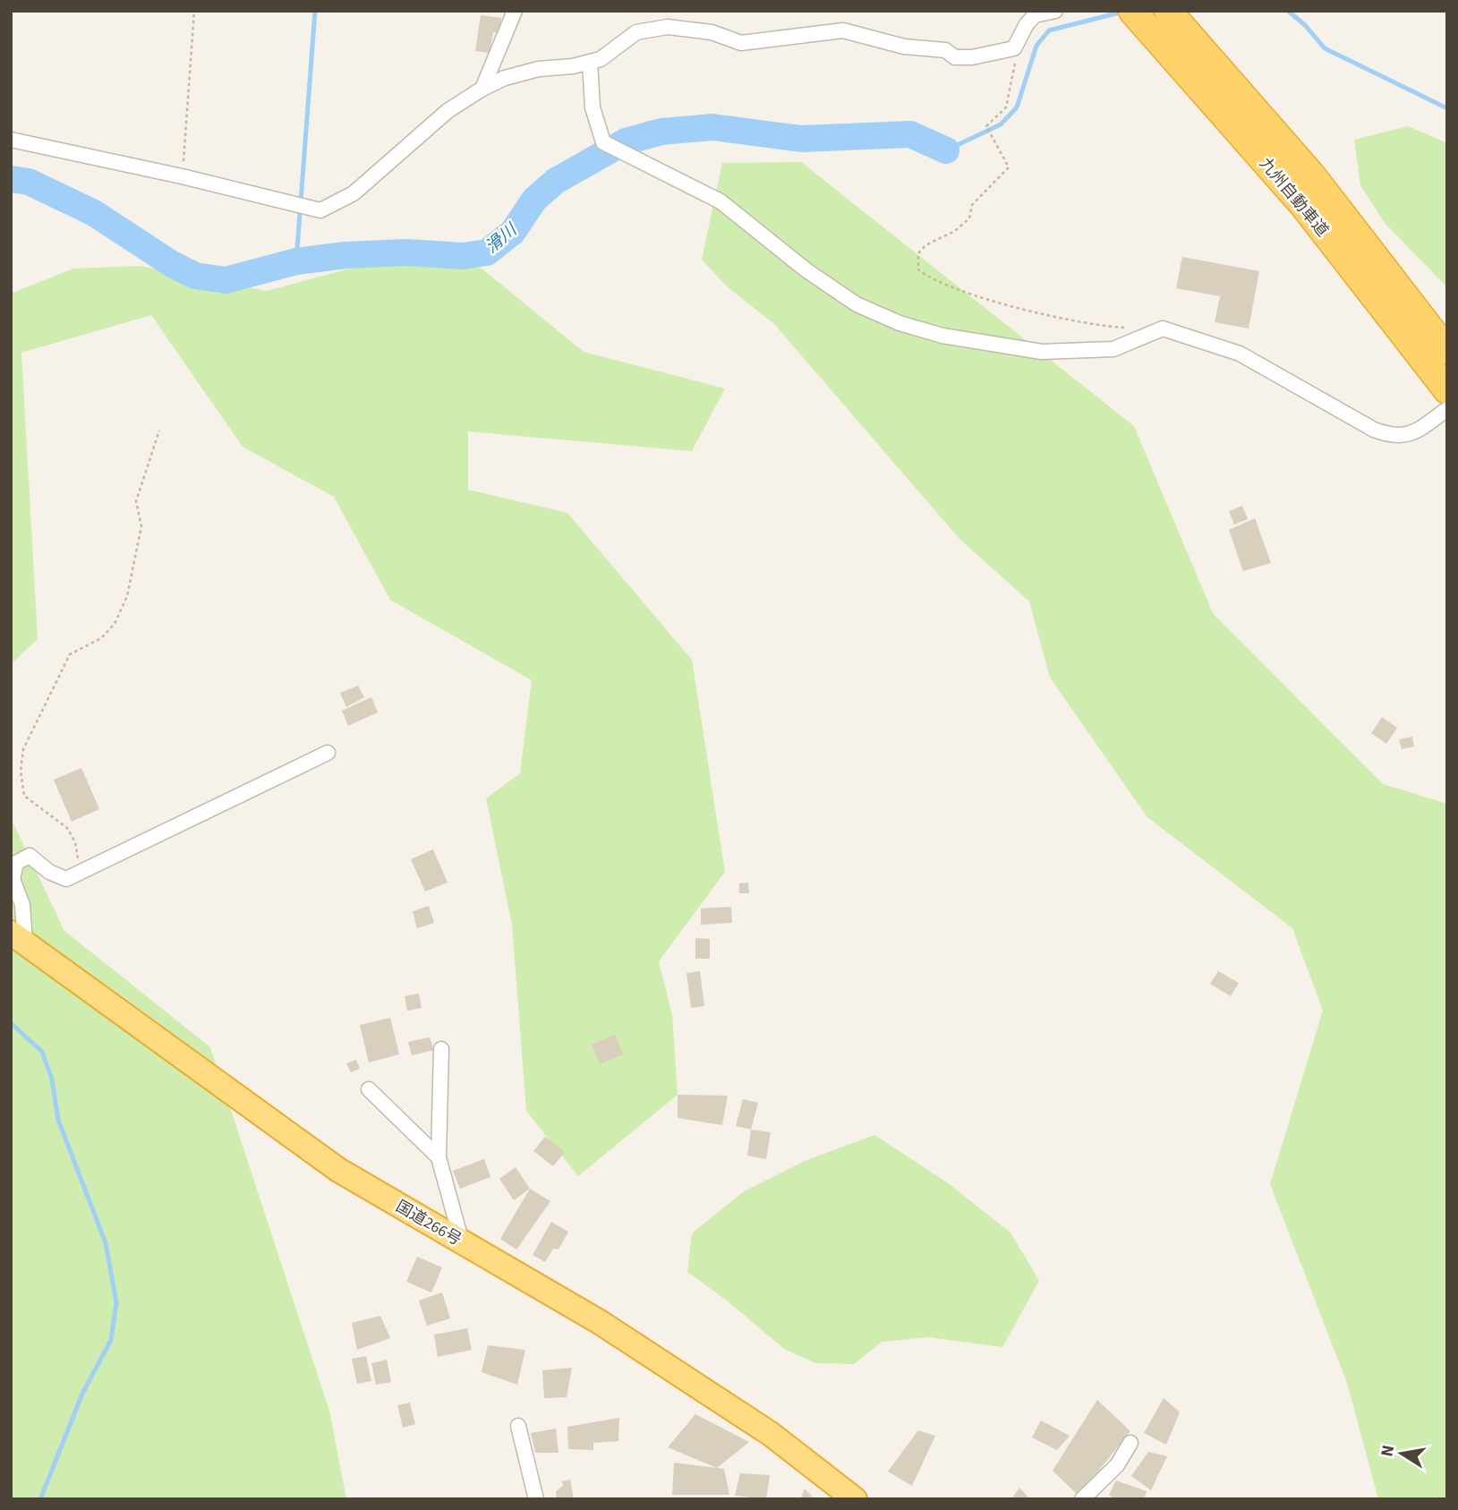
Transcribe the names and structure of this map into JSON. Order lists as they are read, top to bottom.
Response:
{
  "streets": {
    "highway": ["九州自動車道", "国道266号"]
  },
  "water": ["滑川"],
  "north": "left"
}
